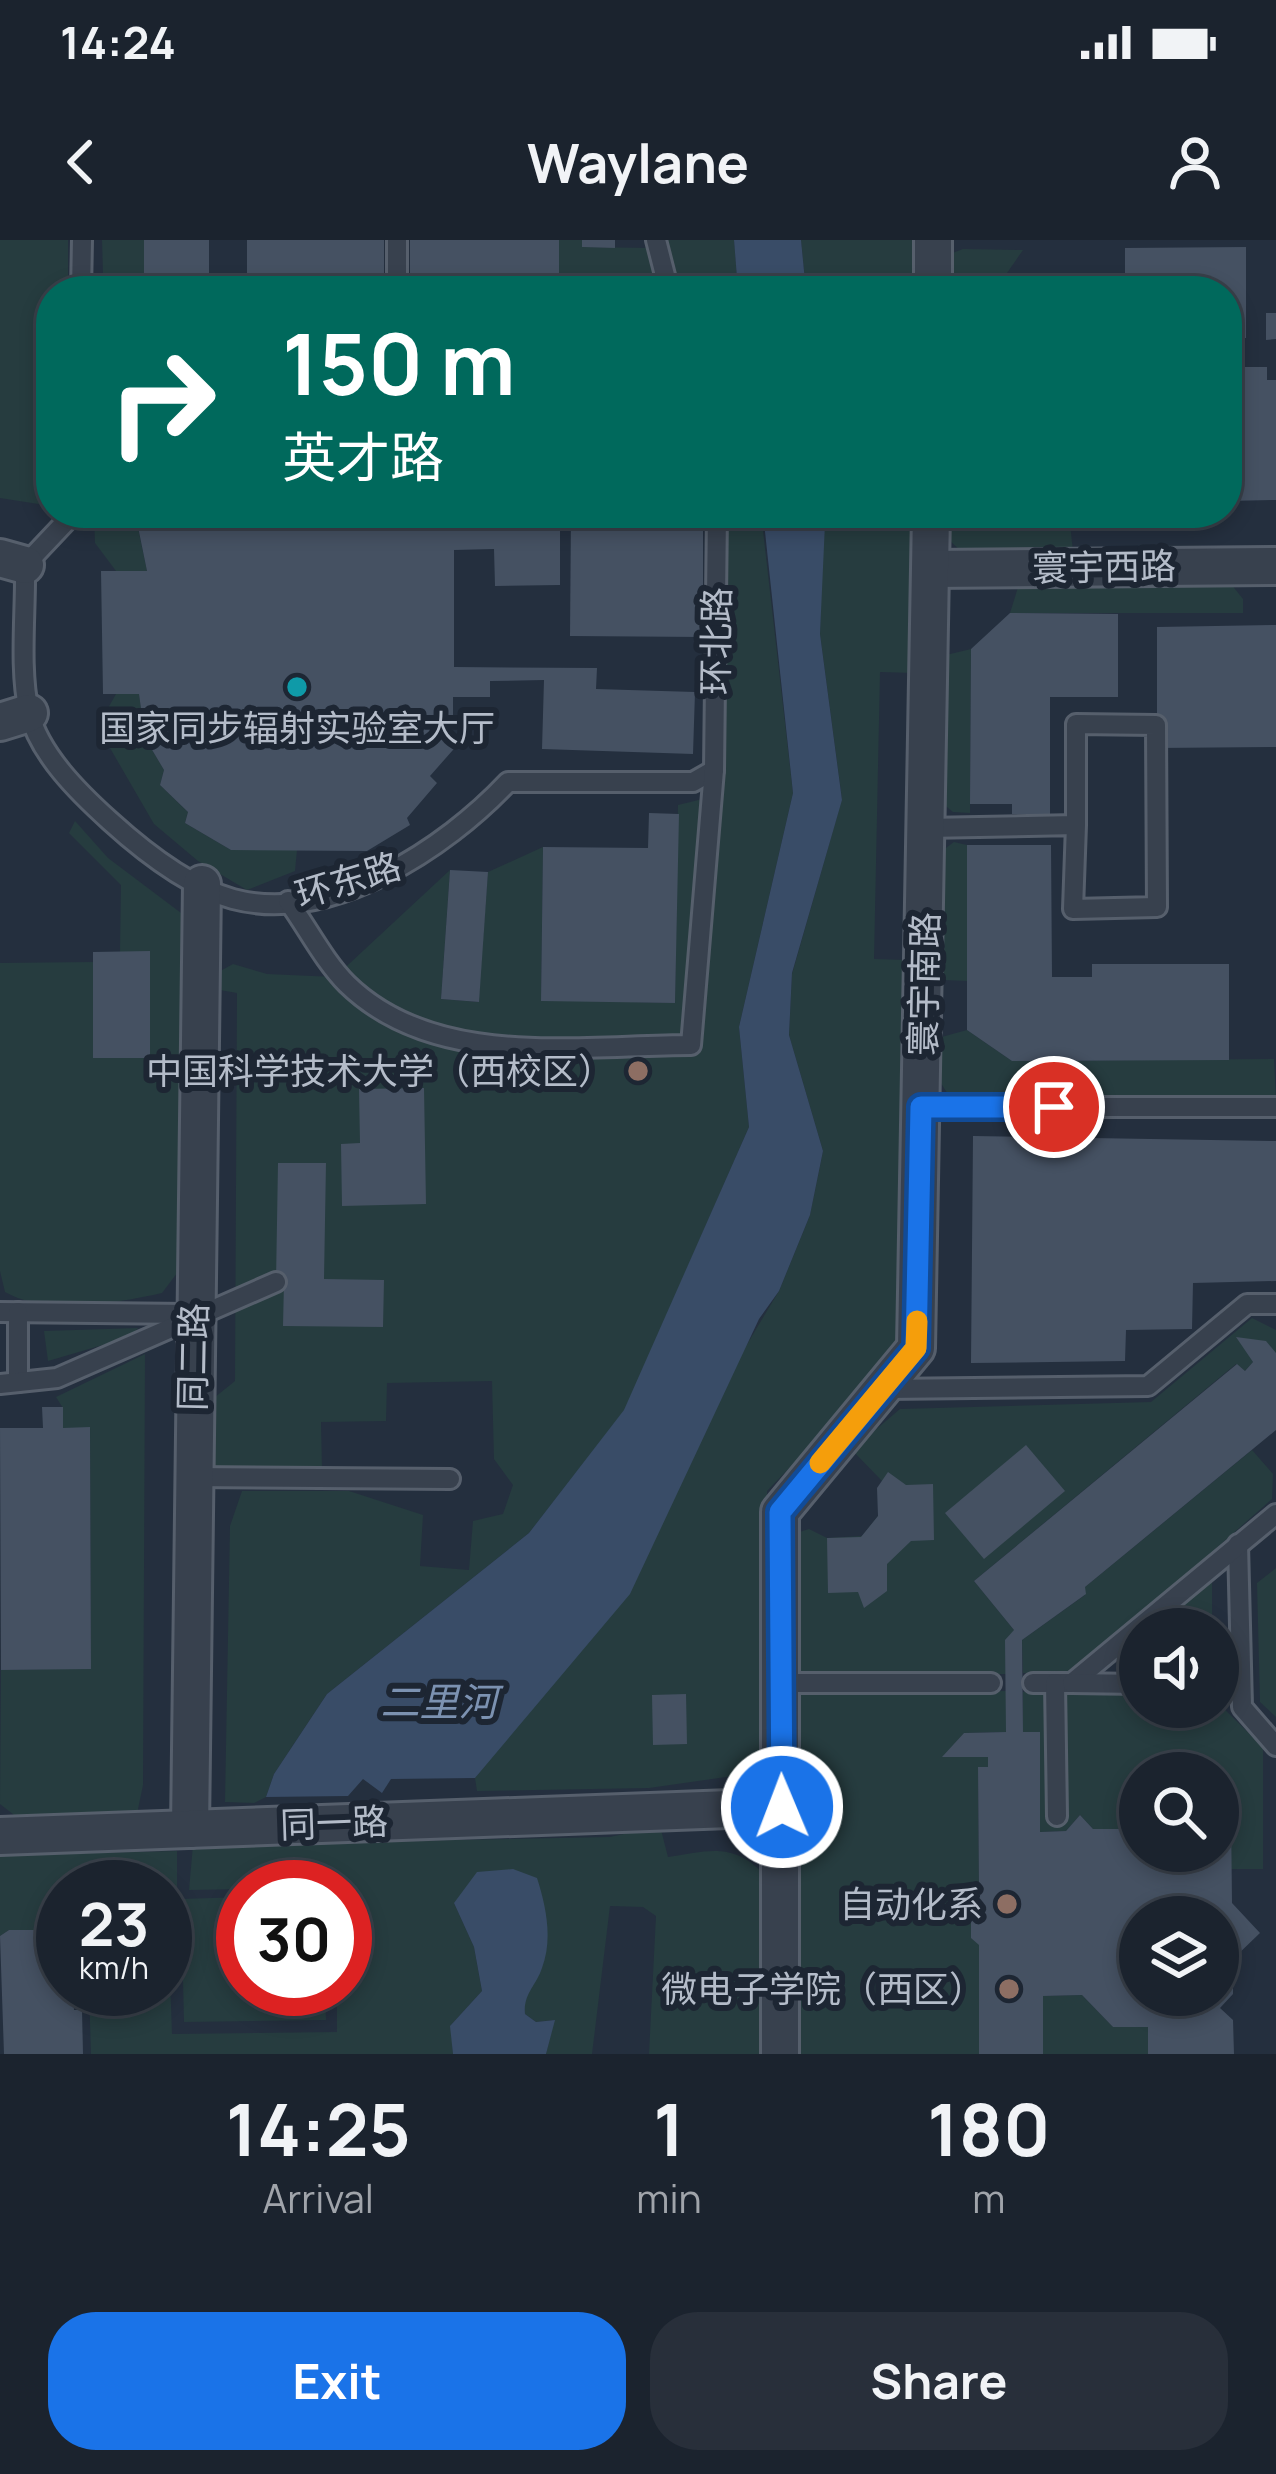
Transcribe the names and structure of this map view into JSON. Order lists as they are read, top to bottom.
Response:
{
  "streets": {
    "street": [
      "寰宇西路",
      "寰宇南路",
      "同二路",
      "同一路"
    ],
    "lane": ["环北路", "环东路"]
  },
  "crossings": [
    ["寰宇西路", "寰宇南路"],
    ["环北路", "环东路"],
    ["环东路", "同二路"],
    ["寰宇南路", "同一路"],
    ["同二路", "同一路"]
  ],
  "water": ["二里河"],
  "places": [
    "国家同步辐射实验室大厅",
    "中国科学技术大学（西校区）",
    "自动化系",
    "微电子学院（西区）"
  ],
  "page": {
    "status": "14:24",
    "header": "Waylane",
    "turn": ["150 m", "英才路"],
    "speed": "23 km/h",
    "limit": "30",
    "eta": [
      "14:25",
      "Arrival",
      "1",
      "min",
      "180",
      "m"
    ],
    "buttons": ["Exit", "Share"]
  }
}
